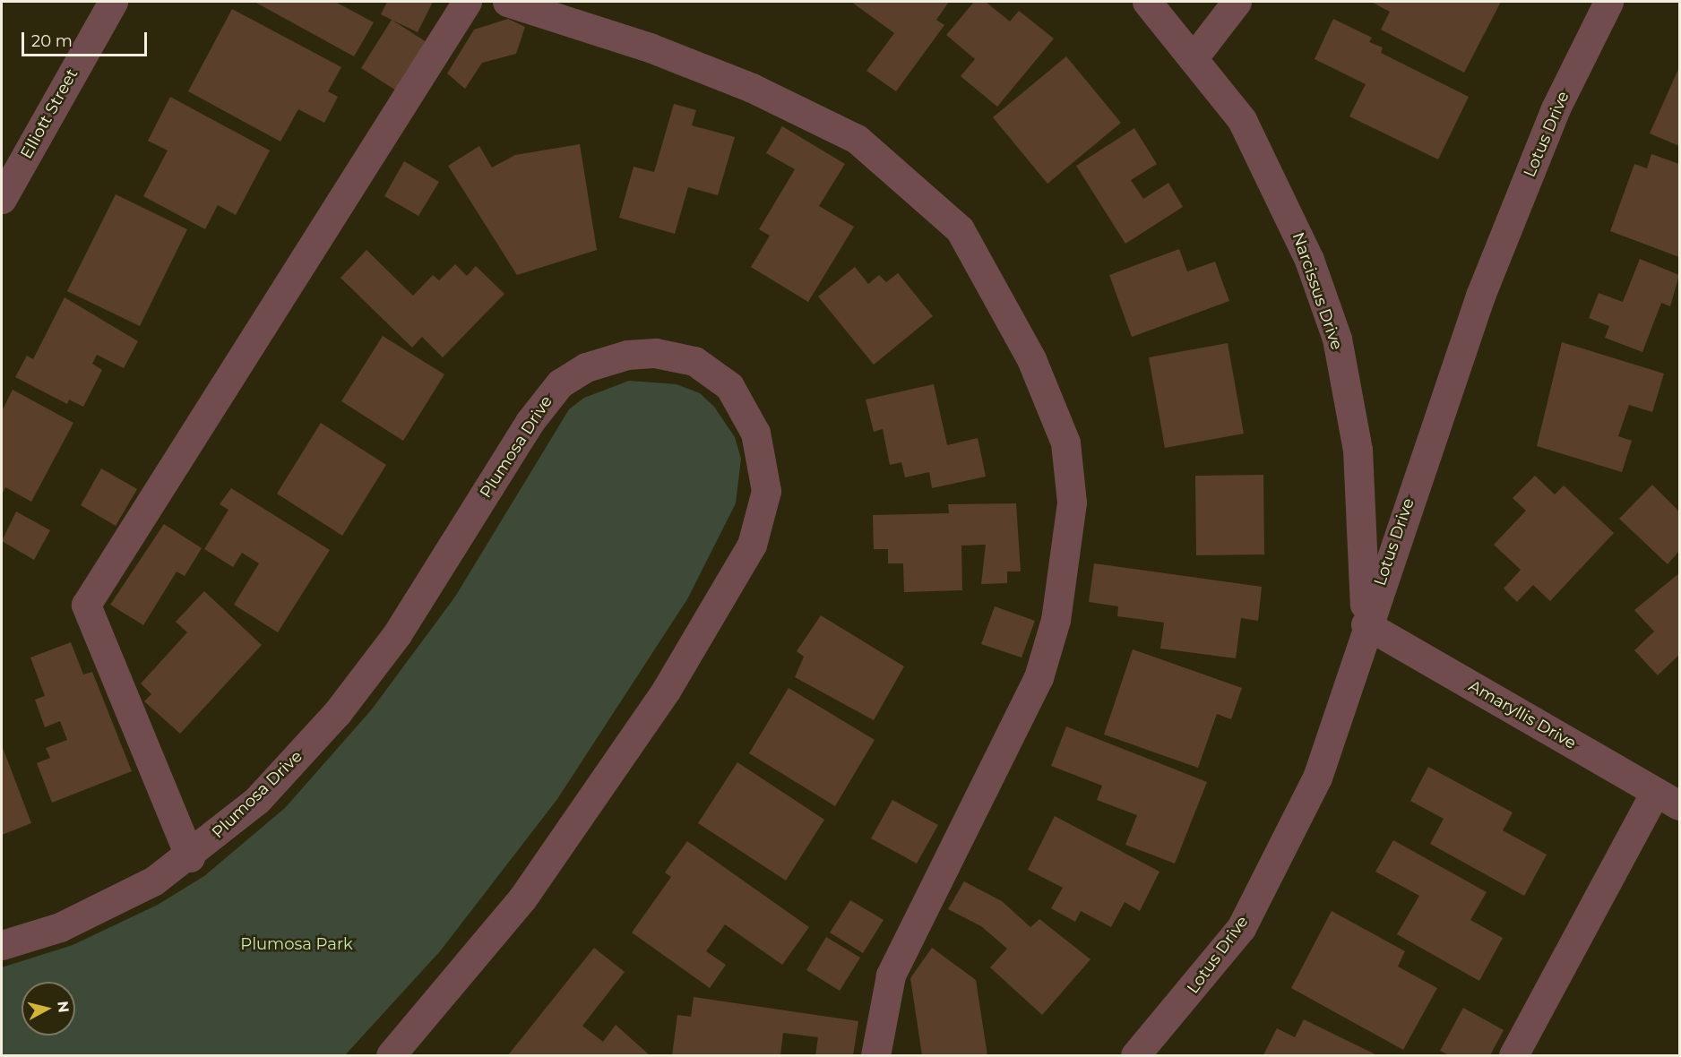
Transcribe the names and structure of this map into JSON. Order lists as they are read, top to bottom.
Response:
{
  "streets": {
    "street": [
      "Elliott Street",
      "Lotus Drive",
      "Narcissus Drive",
      "Plumosa Drive",
      "Amaryllis Drive"
    ]
  },
  "crossings": [
    ["Lotus Drive", "Narcissus Drive"],
    ["Lotus Drive", "Amaryllis Drive"],
    ["Narcissus Drive", "Amaryllis Drive"]
  ],
  "parks": ["Plumosa Park"],
  "scale_bar": "20 m",
  "north": "right"
}
